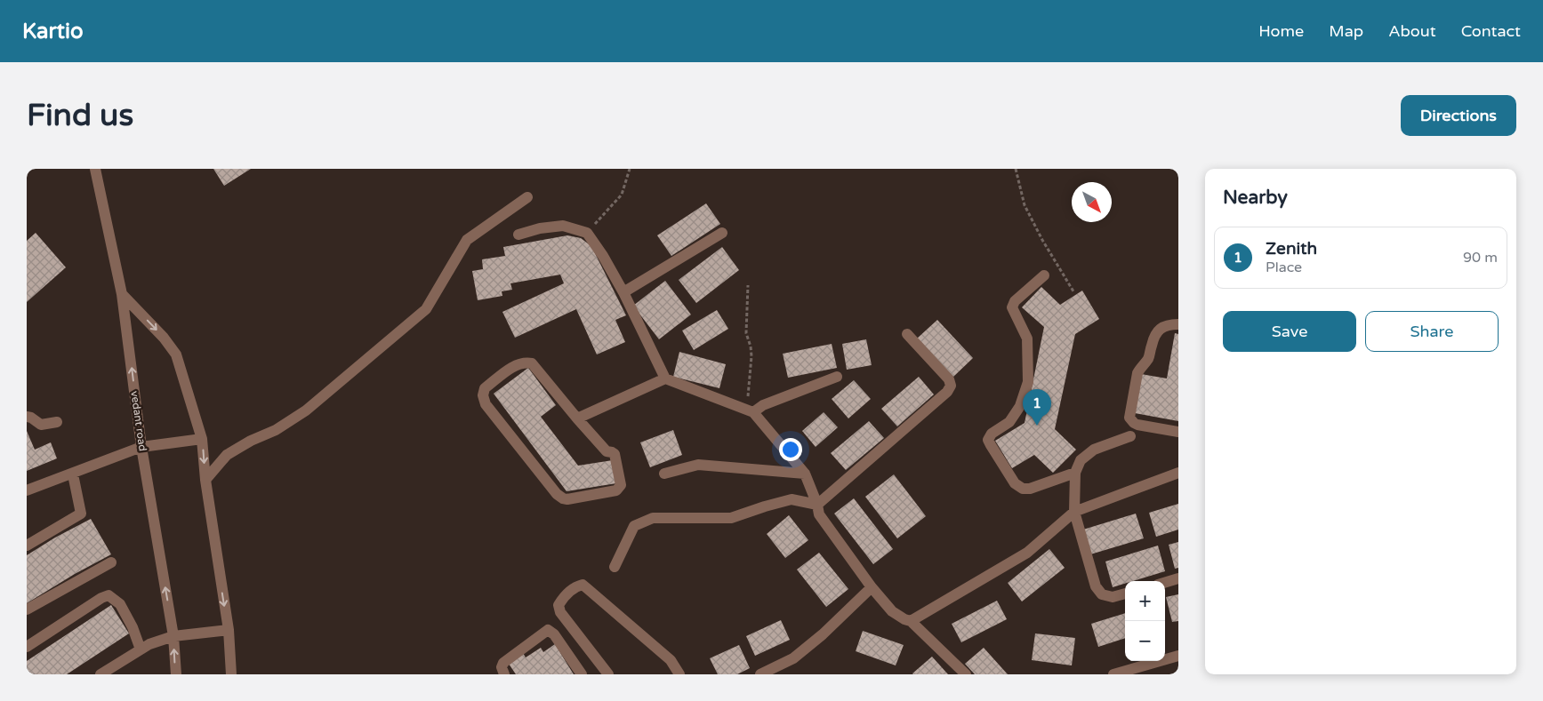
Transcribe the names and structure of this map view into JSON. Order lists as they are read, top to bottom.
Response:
{
  "streets": {
    "street": ["vedant road"]
  },
  "north": "bottom right",
  "page": {
    "header": "Kartio",
    "nav": [
      "Home",
      "Map",
      "About",
      "Contact"
    ],
    "buttons": [
      "Directions",
      ["Save", "Share"]
    ],
    "title": "Find us",
    "heading": "Nearby",
    "list": [
      {
        "mark": "1",
        "name": "Zenith",
        "note": "Place",
        "value": "90 m"
      }
    ],
    "pins": "1",
    "map_buttons": ["+", "−"]
  }
}
